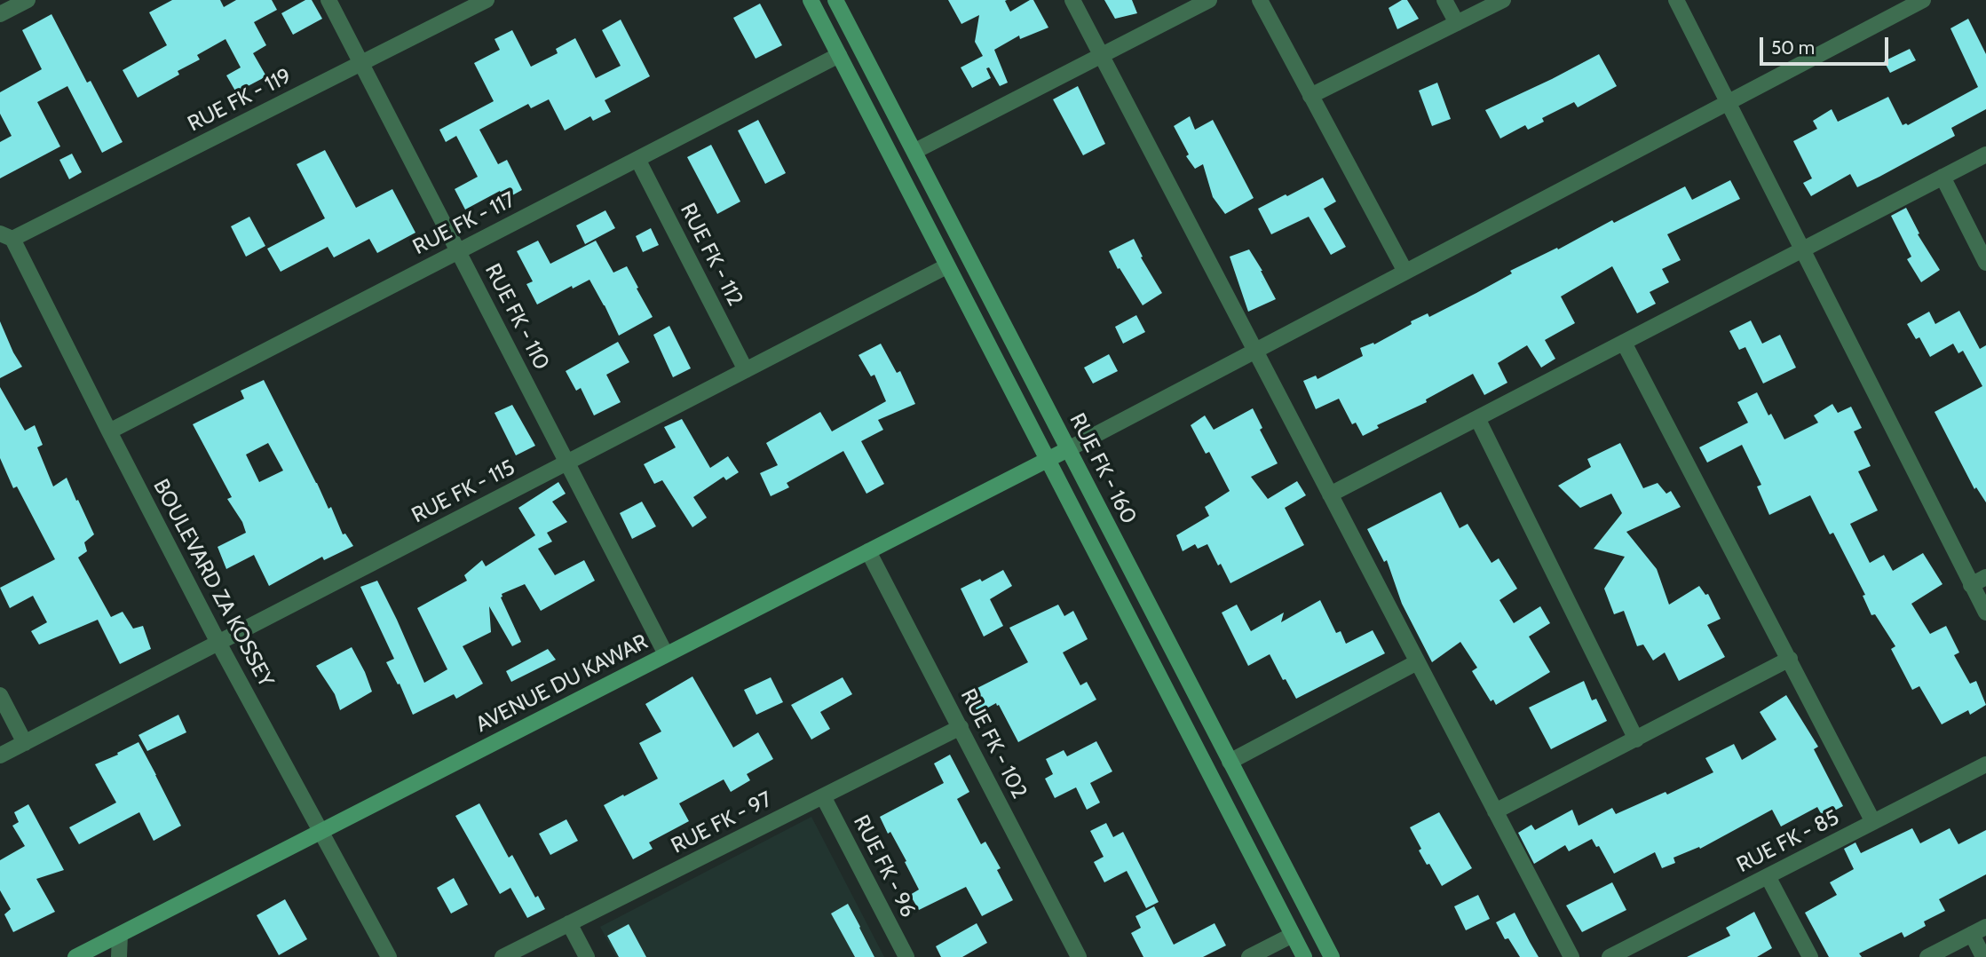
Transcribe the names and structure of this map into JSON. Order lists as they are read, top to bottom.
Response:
{
  "streets": {
    "main road": ["RUE FK - 160", "AVENUE DU KAWAR"],
    "street": [
      "RUE FK - 119",
      "RUE FK - 117",
      "RUE FK - 112",
      "RUE FK - 110",
      "RUE FK - 115",
      "BOULEVARD ZA KOSSEY",
      "RUE FK - 102",
      "RUE FK - 97",
      "RUE FK - 85",
      "RUE FK - 96"
    ]
  },
  "crossings": [
    ["RUE FK - 119", "RUE FK - 110"],
    ["RUE FK - 119", "BOULEVARD ZA KOSSEY"],
    ["RUE FK - 117", "RUE FK - 112"],
    ["RUE FK - 117", "RUE FK - 110"],
    ["RUE FK - 117", "RUE FK - 160"],
    ["RUE FK - 117", "BOULEVARD ZA KOSSEY"],
    ["RUE FK - 112", "RUE FK - 115"],
    ["RUE FK - 110", "RUE FK - 115"],
    ["RUE FK - 110", "AVENUE DU KAWAR"],
    ["RUE FK - 160", "RUE FK - 115"],
    ["RUE FK - 160", "AVENUE DU KAWAR"],
    ["RUE FK - 115", "BOULEVARD ZA KOSSEY"],
    ["BOULEVARD ZA KOSSEY", "AVENUE DU KAWAR"],
    ["AVENUE DU KAWAR", "RUE FK - 102"],
    ["RUE FK - 102", "RUE FK - 97"],
    ["RUE FK - 97", "RUE FK - 96"]
  ],
  "scale_bar": "50 m"
}
